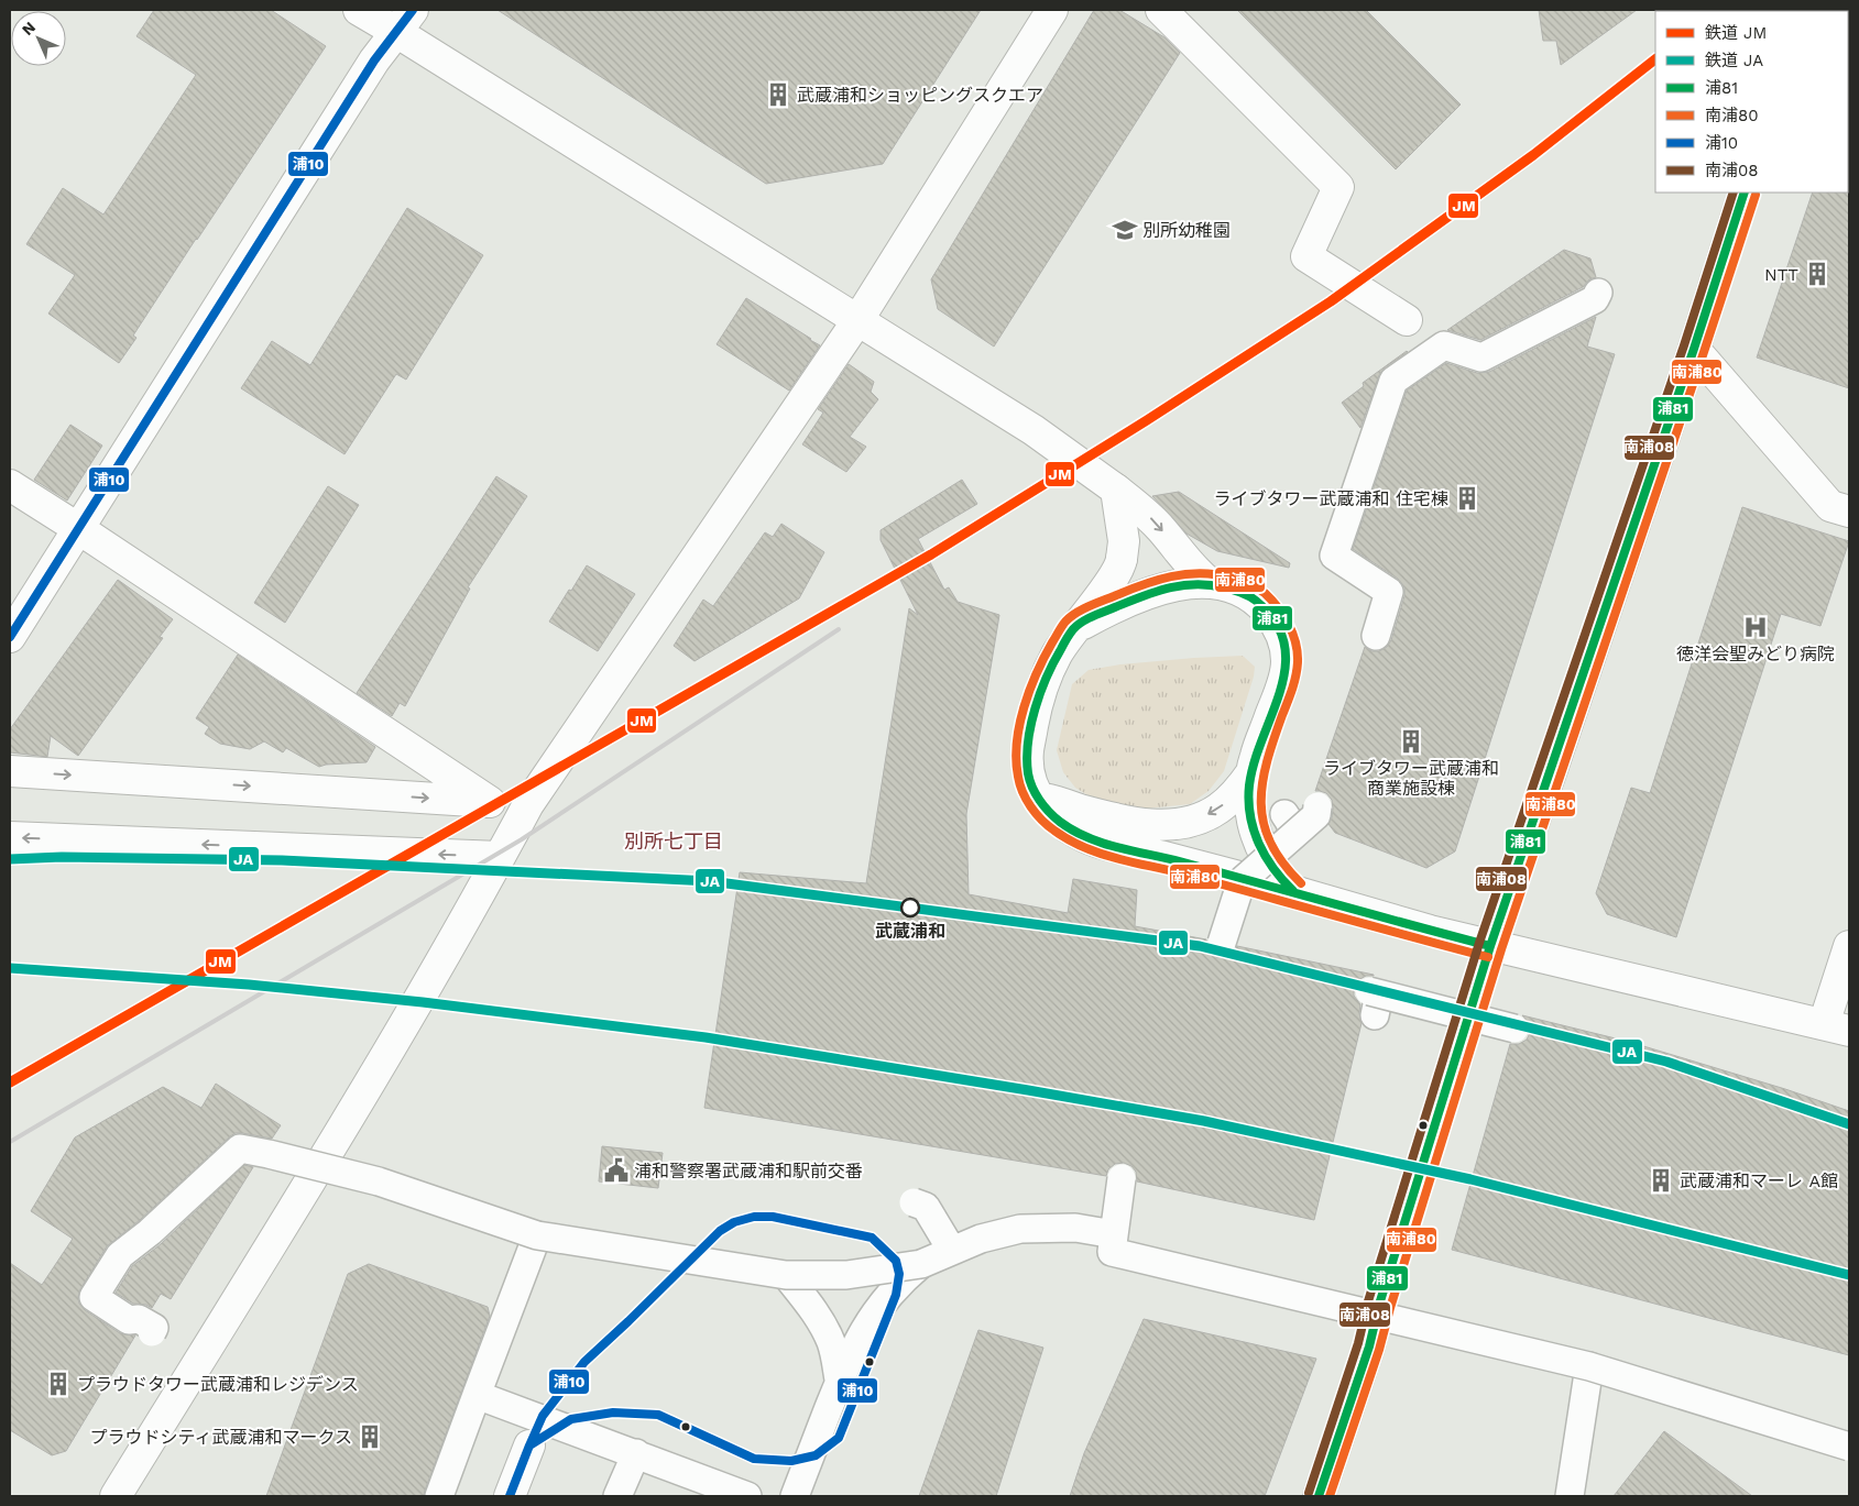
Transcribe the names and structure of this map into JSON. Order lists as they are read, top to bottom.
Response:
{
  "districts": ["別所七丁目"],
  "places": {
    "building": [
      "武蔵浦和ショッピングスクエア",
      "NTT",
      "ライブタワー武蔵浦和 住宅棟",
      "ライブタワー武蔵浦和 商業施設棟",
      "武蔵浦和マーレ A館",
      "プラウドタワー武蔵浦和レジデンス",
      "プラウドシティ武蔵浦和マークス"
    ],
    "school or university": ["別所幼稚園"],
    "hospital": ["徳洋会聖みどり病院"],
    "other": ["武蔵浦和"],
    "public building": ["浦和警察署武蔵浦和駅前交番"]
  },
  "lines": [
    "transit line 浦10",
    "rail line JM",
    "transit line 浦81",
    "transit line 南浦08",
    "transit line 南浦80",
    "rail line JA"
  ],
  "legend": [
    "鉄道 JM",
    "鉄道 JA",
    "浦81",
    "南浦80",
    "浦10",
    "南浦08"
  ],
  "north": "top left"
}
